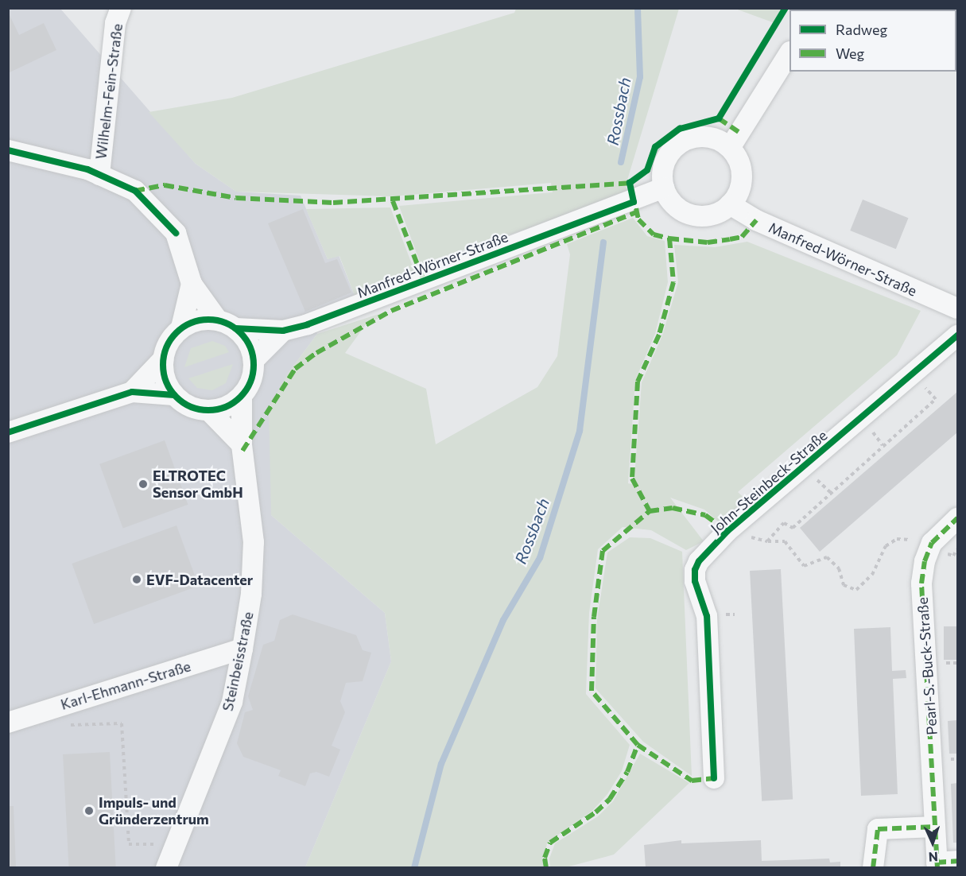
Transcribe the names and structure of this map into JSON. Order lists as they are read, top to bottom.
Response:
{
  "streets": {
    "street": [
      "Wilhelm-Fein-Straße",
      "Manfred-Wörner-Straße",
      "John-Steinbeck-Straße",
      "Steinbeisstraße",
      "Pearl-S.-Buck-Straße",
      "Karl-Ehmann-Straße"
    ]
  },
  "crossings": [
    ["Manfred-Wörner-Straße", "Steinbeisstraße"],
    ["Steinbeisstraße", "Karl-Ehmann-Straße"]
  ],
  "water": ["Rossbach"],
  "places": ["ELTROTEC Sensor GmbH", "EVF-Datacenter", "Impuls- und Gründerzentrum"],
  "legend": ["Radweg", "Weg"],
  "north": "bottom"
}
